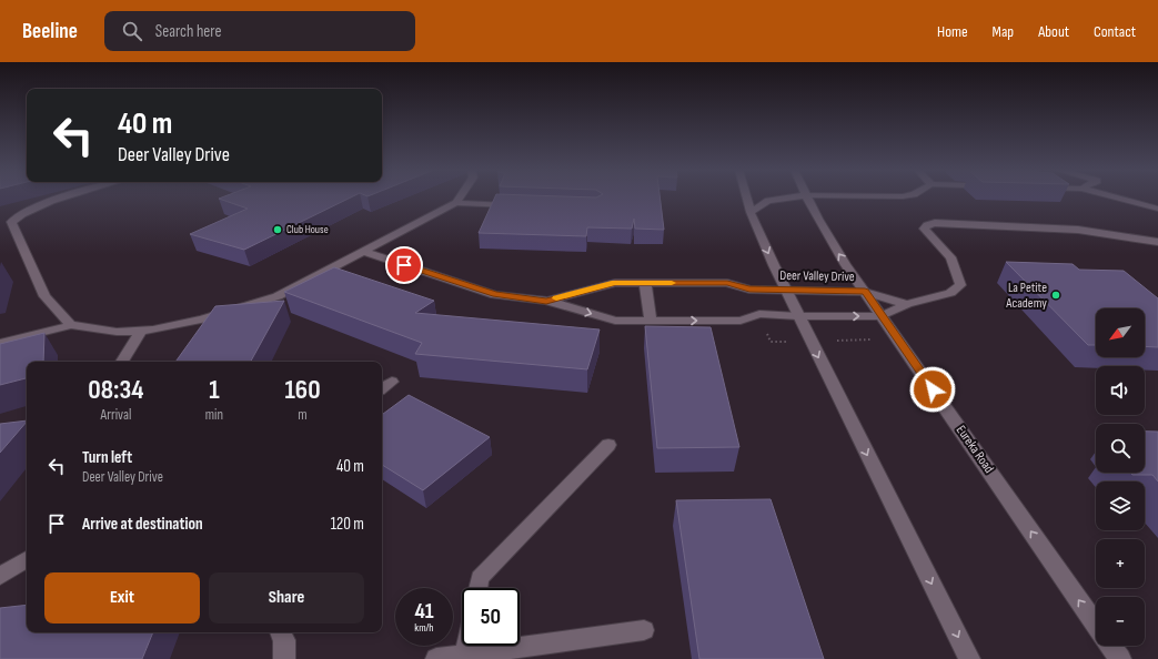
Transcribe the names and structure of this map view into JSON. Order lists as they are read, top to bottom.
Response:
{
  "streets": {
    "main road": ["Deer Valley Drive", "Eureka Road"]
  },
  "crossings": [
    ["Deer Valley Drive", "Eureka Road"]
  ],
  "places": ["Club House", "La Petite Academy"],
  "north": "bottom left",
  "page": {
    "header": "Beeline",
    "search": "Search here",
    "nav": [
      "Home",
      "Map",
      "About",
      "Contact"
    ],
    "turn": ["40 m", "Deer Valley Drive"],
    "map_buttons": ["+", "−"],
    "eta": [
      "08:34",
      "Arrival",
      "1",
      "min",
      "160",
      "m"
    ],
    "list": [
      {
        "name": "Turn left",
        "note": "Deer Valley Drive",
        "value": "40 m"
      },
      {
        "name": "Arrive at destination",
        "value": "120 m"
      }
    ],
    "buttons": ["Exit", "Share"],
    "speed": "41 km/h",
    "limit": "50"
  }
}
